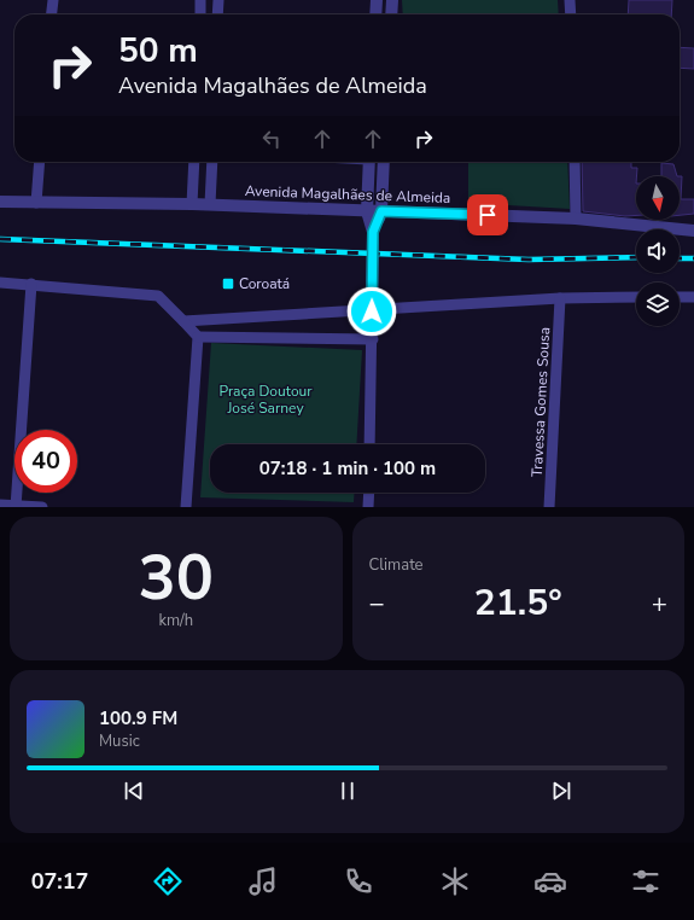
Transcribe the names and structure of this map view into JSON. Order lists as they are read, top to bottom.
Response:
{
  "streets": {
    "street": ["Avenida Magalhães de Almeida", "Travessa Gomes Sousa"]
  },
  "parks": ["Praça Doutour José Sarney"],
  "places": {
    "transit": ["Coroatá"]
  },
  "north": "bottom",
  "page": {
    "turn": ["50 m", "Avenida Magalhães de Almeida"],
    "limit": "40",
    "trip": "07:18 · 1 min · 100 m",
    "tile": [
      ["30", "km/h"],
      "Climate"
    ],
    "heat": ["−", "21.5°", "+"],
    "song": ["100.9 FM", "Music"],
    "tabs": "07:17"
  }
}
